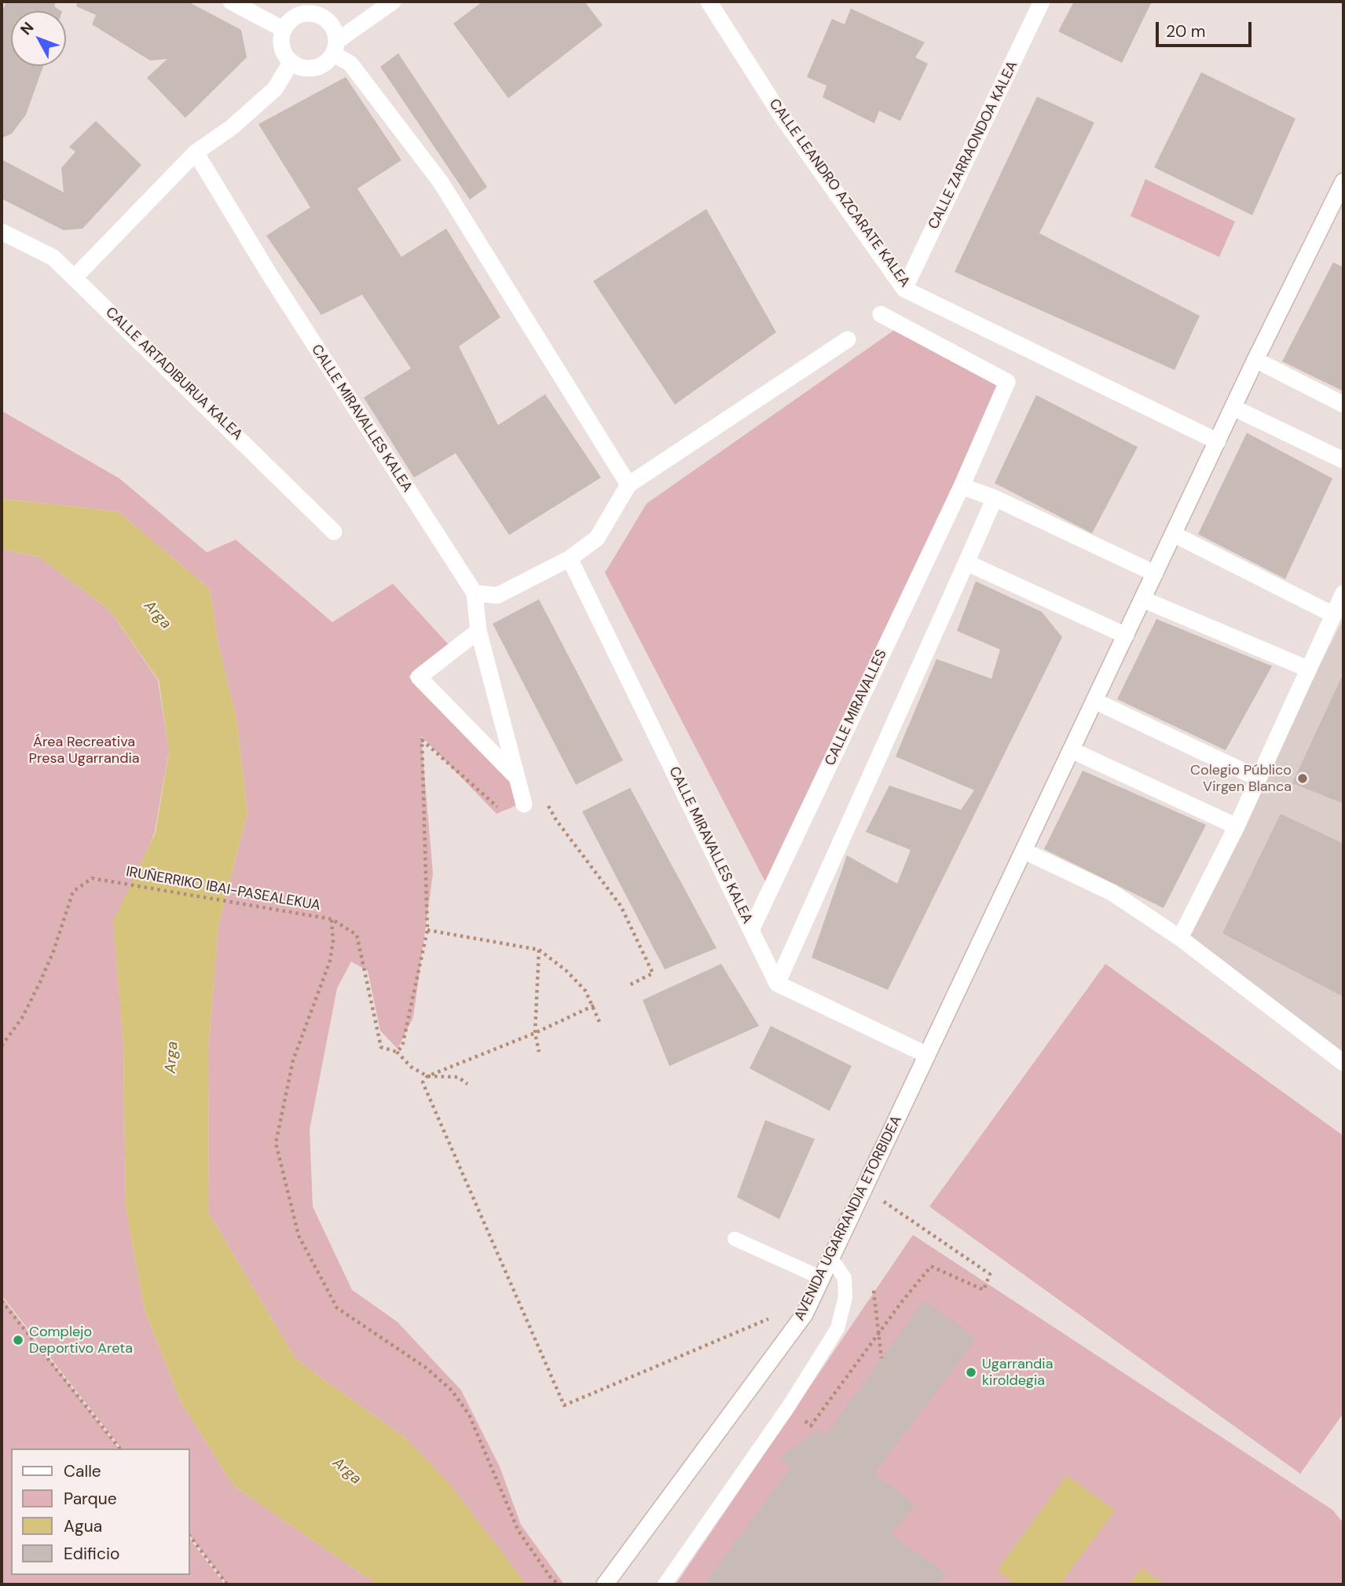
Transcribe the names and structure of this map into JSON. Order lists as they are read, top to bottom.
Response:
{
  "streets": {
    "street": [
      "CALLE ZARRAONDOA KALEA",
      "CALLE LEANDRO AZCARATE KALEA",
      "CALLE ARTADIBURUA KALEA",
      "CALLE MIRAVALLES KALEA",
      "CALLE MIRAVALLES",
      "AVENIDA UGARRANDIA ETORBIDEA"
    ],
    "path": ["IRUÑERRIKO IBAI-PASEALEKUA"]
  },
  "crossings": [
    ["CALLE ZARRAONDOA KALEA", "CALLE LEANDRO AZCARATE KALEA"],
    ["CALLE LEANDRO AZCARATE KALEA", "AVENIDA UGARRANDIA ETORBIDEA"],
    ["CALLE MIRAVALLES KALEA", "CALLE MIRAVALLES"]
  ],
  "water": ["Arga"],
  "parks": ["Área Recreativa Presa Ugarrandia"],
  "places": ["Colegio Público Virgen Blanca", "Complejo Deportivo Areta", "Ugarrandia kiroldegia"],
  "legend": [
    "Calle",
    "Parque",
    "Agua",
    "Edificio"
  ],
  "scale_bar": "20 m",
  "north": "top left"
}
